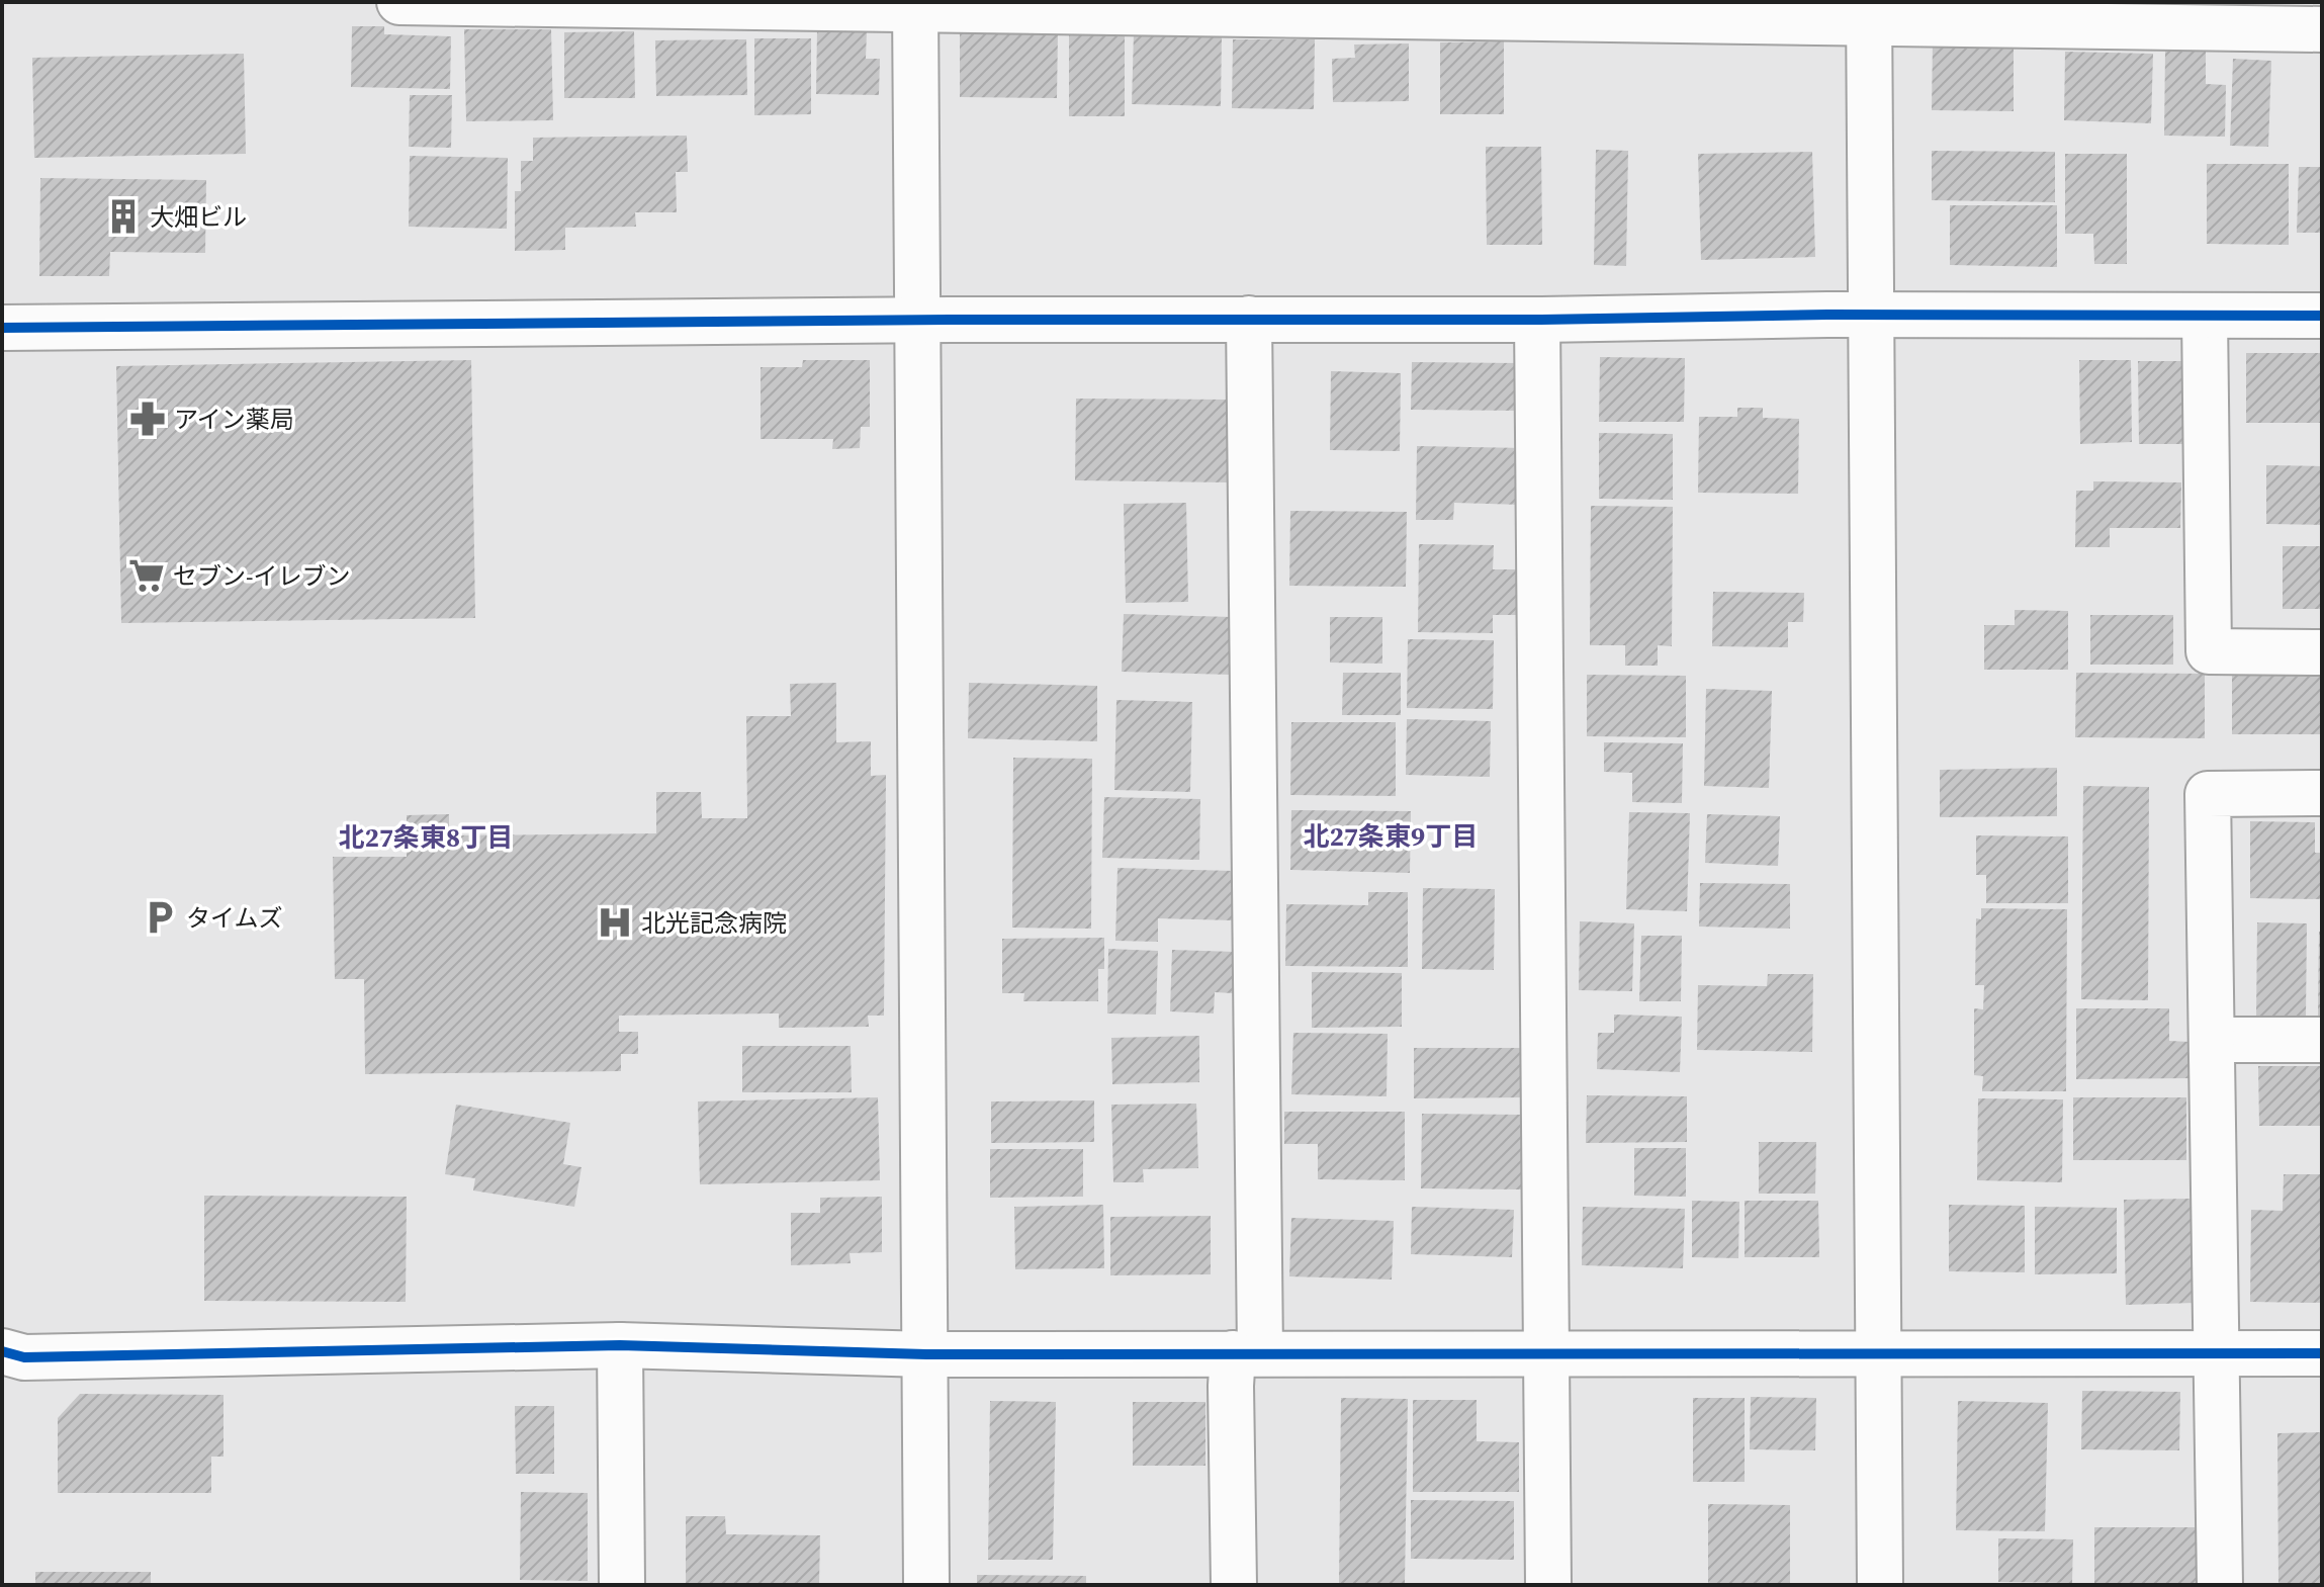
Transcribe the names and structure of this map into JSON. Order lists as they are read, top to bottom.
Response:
{
  "districts": ["北27条東9丁目", "北27条東8丁目"],
  "places": {
    "building": ["大畑ビル"],
    "pharmacy": ["アイン薬局"],
    "supermarket": ["セブン-イレブン"],
    "parking": ["タイムズ"],
    "hospital": ["北光記念病院"]
  }
}
